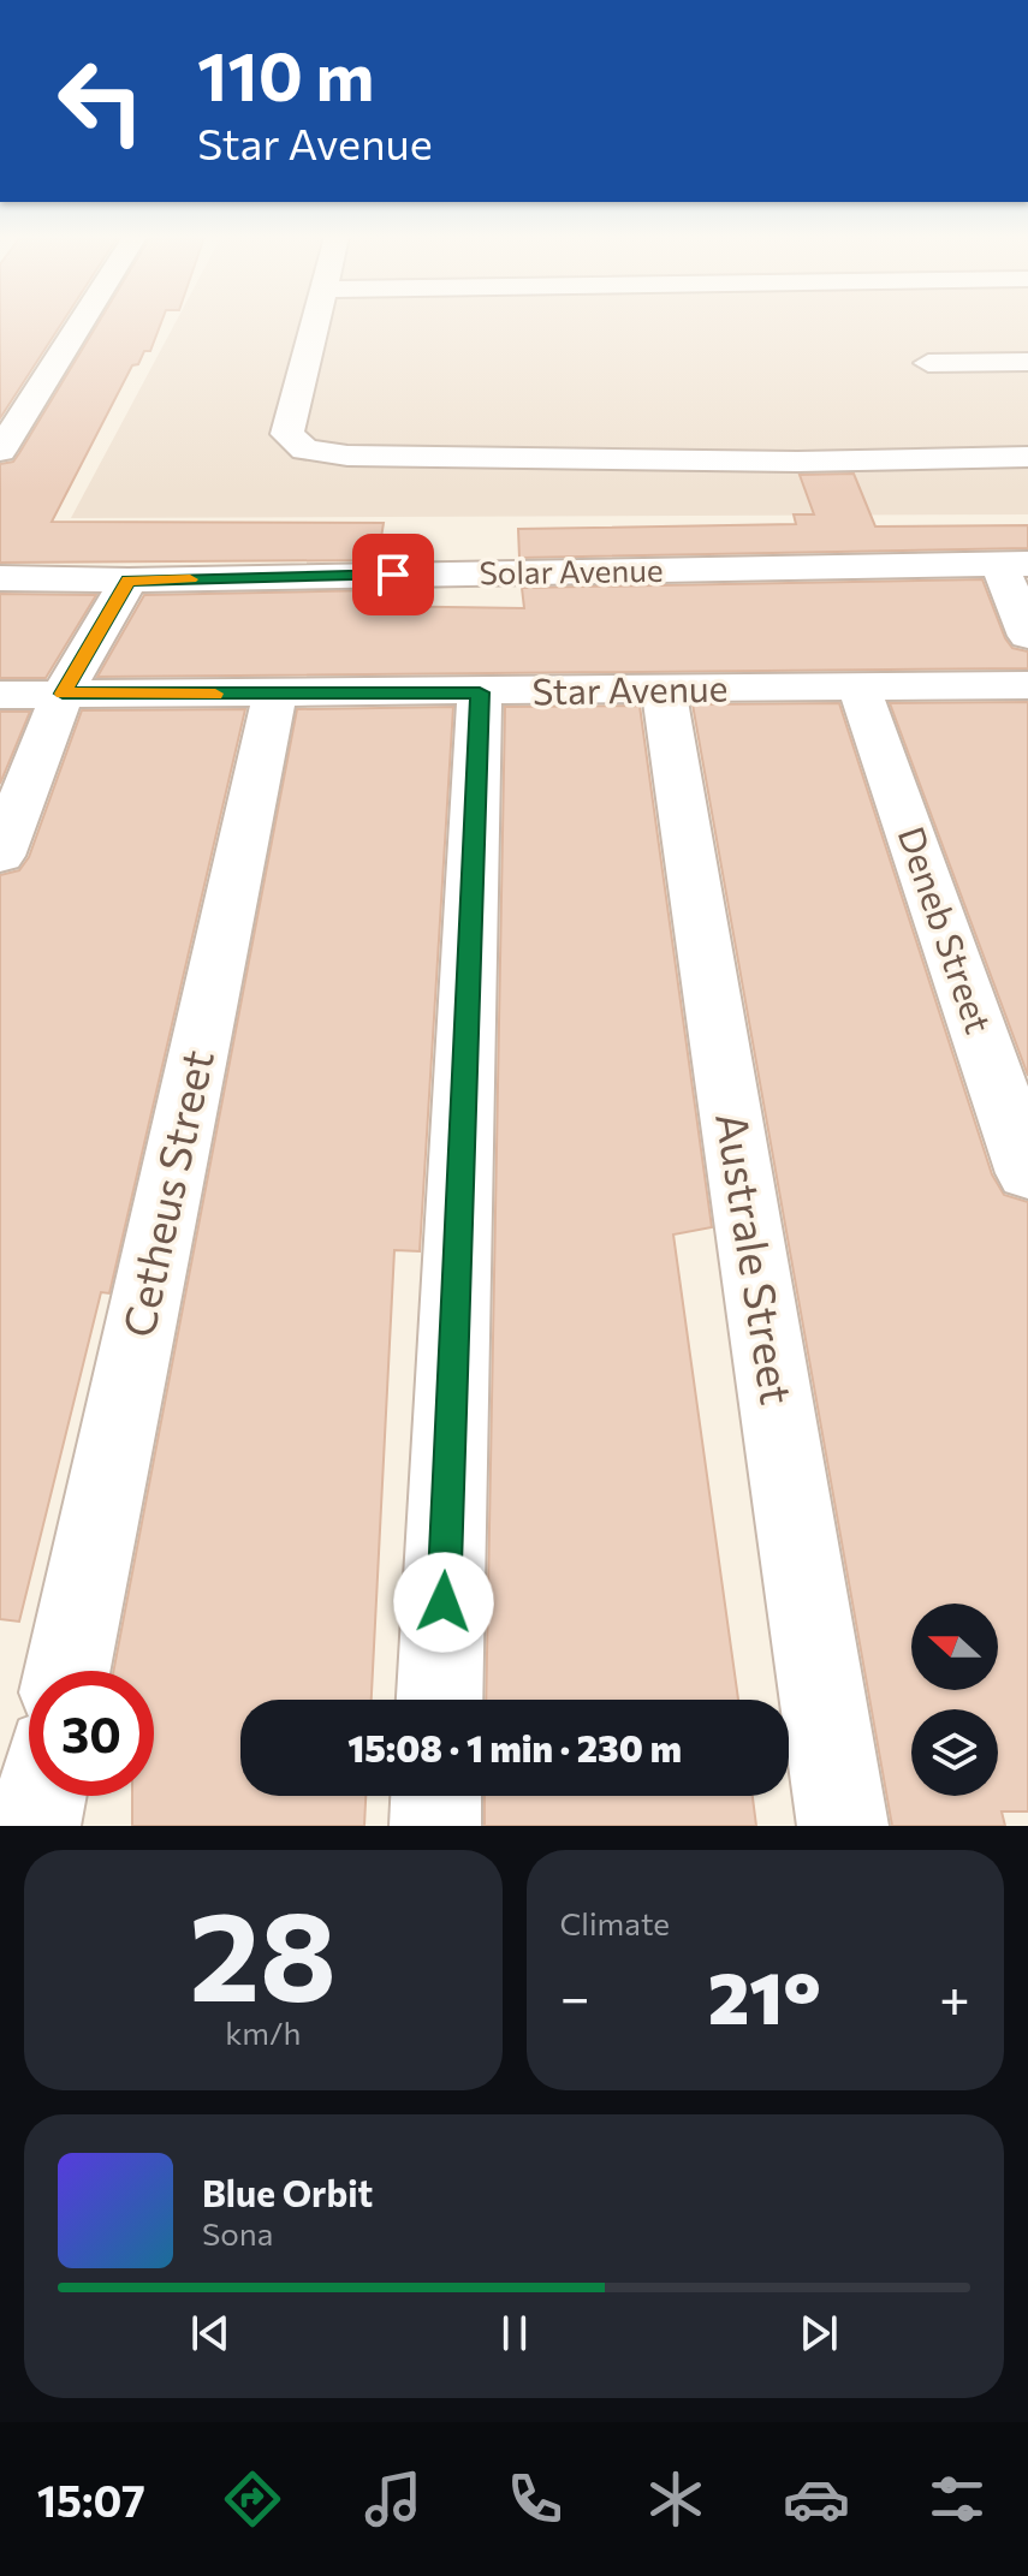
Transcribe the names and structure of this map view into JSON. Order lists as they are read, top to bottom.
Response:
{
  "streets": {
    "street": [
      "Solar Avenue",
      "Star Avenue",
      "Deneb Street",
      "Cetheus Street",
      "Australe Street"
    ]
  },
  "crossings": [
    ["Star Avenue", "Deneb Street"],
    ["Star Avenue", "Cetheus Street"],
    ["Star Avenue", "Australe Street"]
  ],
  "north": "left",
  "page": {
    "turn": ["110 m", "Star Avenue"],
    "limit": "30",
    "trip": "15:08 · 1 min · 230 m",
    "tile": [
      ["28", "km/h"],
      "Climate"
    ],
    "heat": ["−", "21°", "+"],
    "song": ["Blue Orbit", "Sona"],
    "tabs": "15:07"
  }
}
